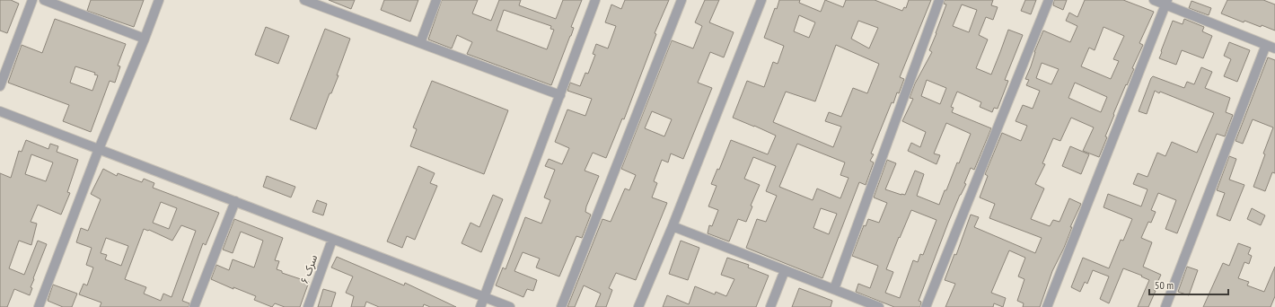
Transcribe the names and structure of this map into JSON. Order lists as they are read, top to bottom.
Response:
{
  "streets": {
    "street": ["سرک ۶"]
  },
  "scale_bar": "50 m"
}
